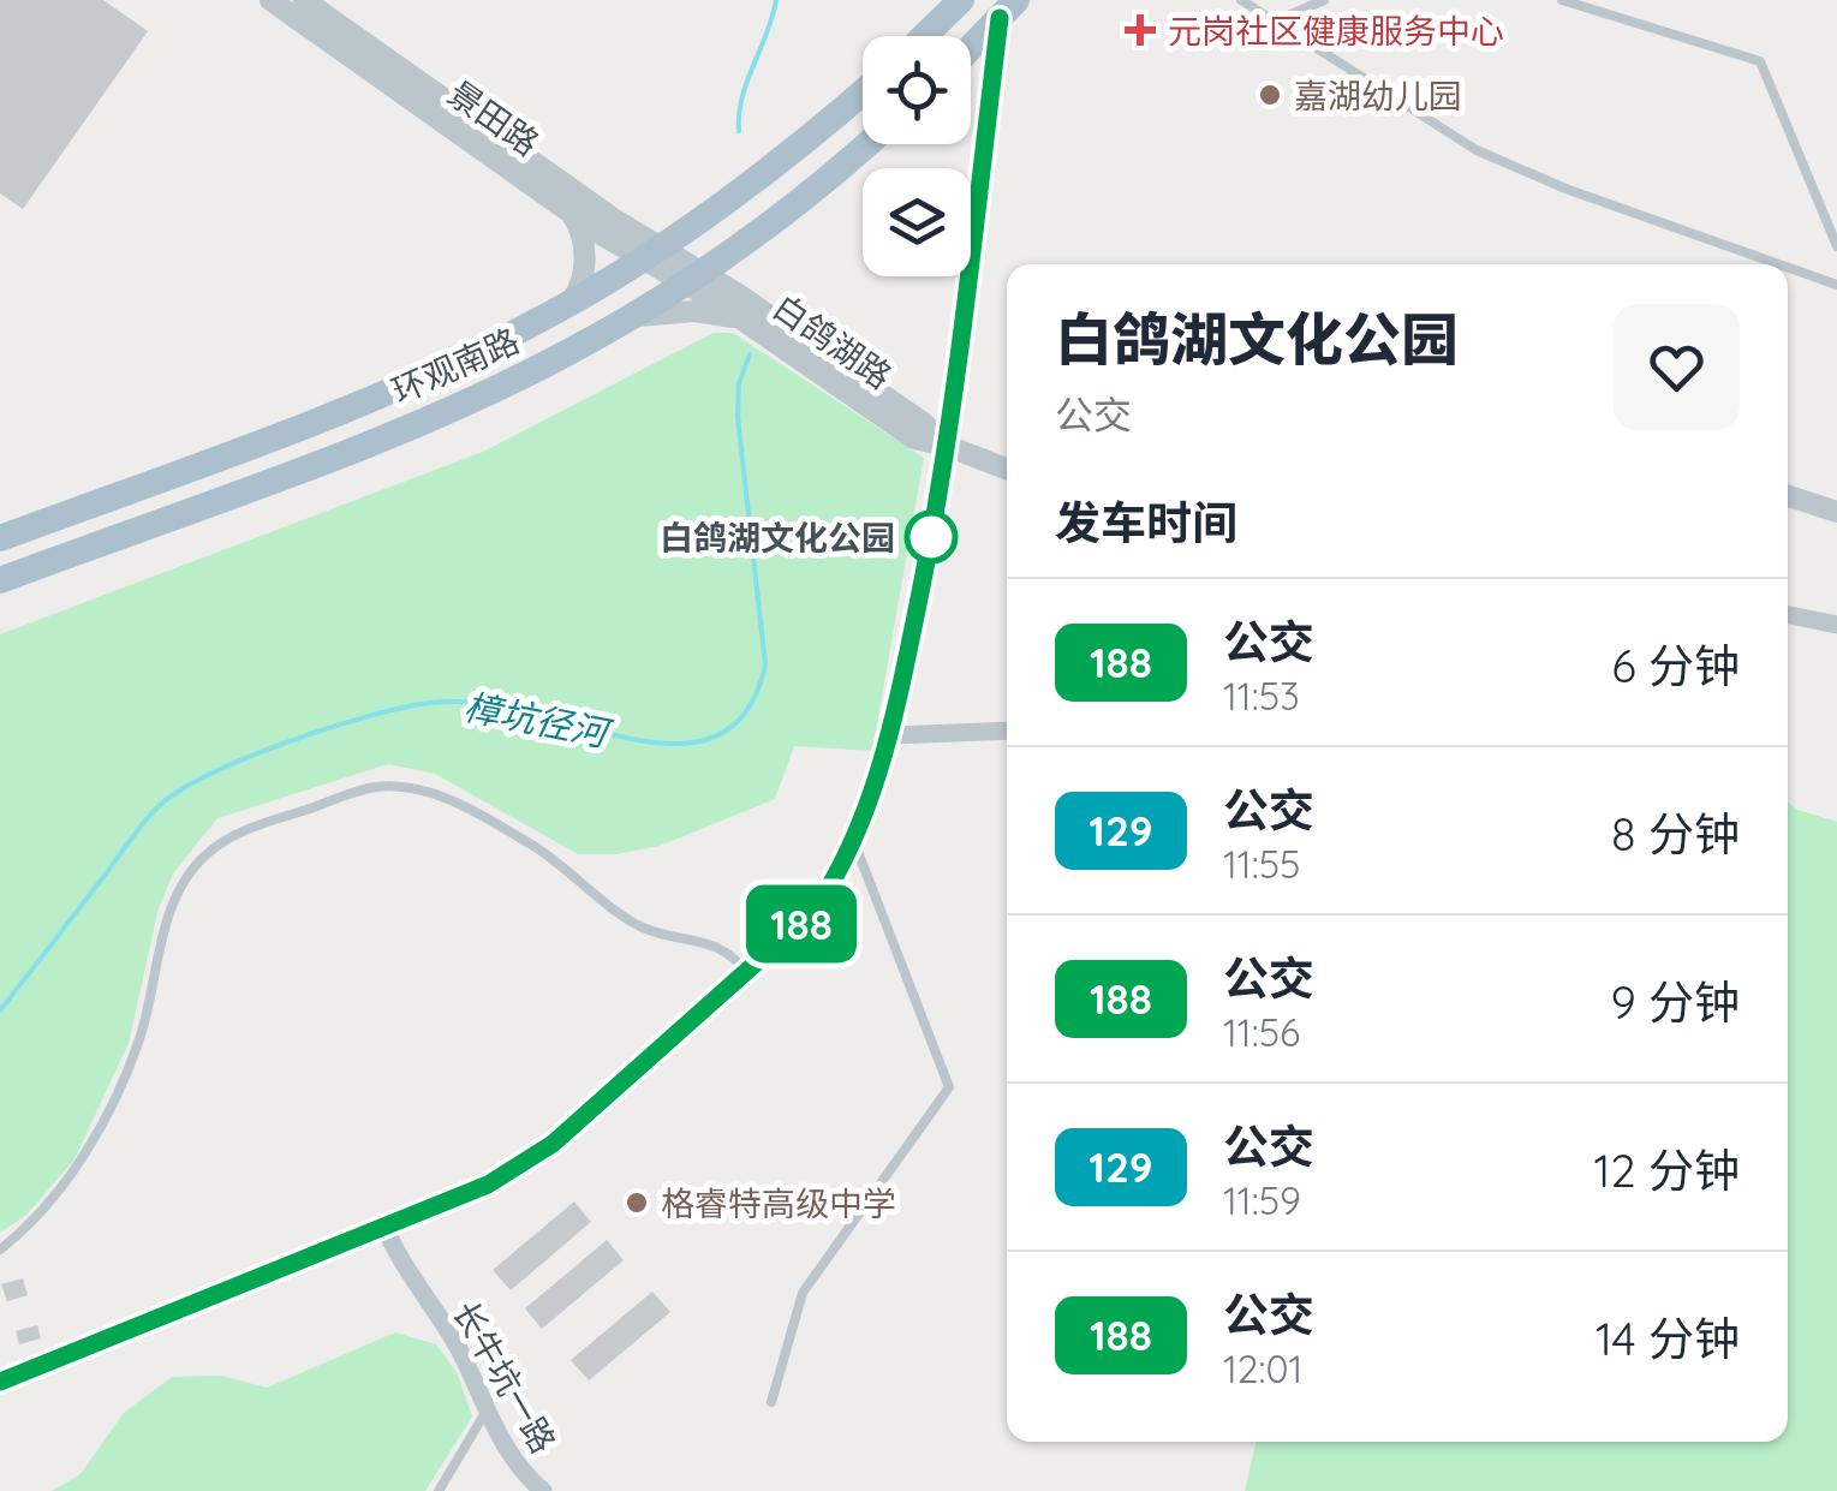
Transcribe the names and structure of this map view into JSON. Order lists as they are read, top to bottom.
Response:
{
  "streets": {
    "main road": ["环观南路"],
    "street": ["景田路", "白鸽湖路", "长牛坑一路"]
  },
  "crossings": [
    ["景田路", "白鸽湖路"],
    ["景田路", "环观南路"],
    ["白鸽湖路", "环观南路"]
  ],
  "water": ["樟坑径河"],
  "places": {
    "health": ["元岗社区健康服务中心"],
    "other": ["嘉湖幼儿园", "白鸽湖文化公园", "格睿特高级中学"]
  },
  "lines": ["bus line 188"],
  "page": {
    "on_map": "188",
    "heading": [
      ["白鸽湖文化公园", "公交"],
      "发车时间"
    ],
    "list": [
      {
        "mark": "188",
        "name": "公交",
        "note": "11:53",
        "value": "6 分钟"
      },
      {
        "mark": "129",
        "name": "公交",
        "note": "11:55",
        "value": "8 分钟"
      },
      {
        "mark": "188",
        "name": "公交",
        "note": "11:56",
        "value": "9 分钟"
      },
      {
        "mark": "129",
        "name": "公交",
        "note": "11:59",
        "value": "12 分钟"
      },
      {
        "mark": "188",
        "name": "公交",
        "note": "12:01",
        "value": "14 分钟"
      }
    ]
  }
}
